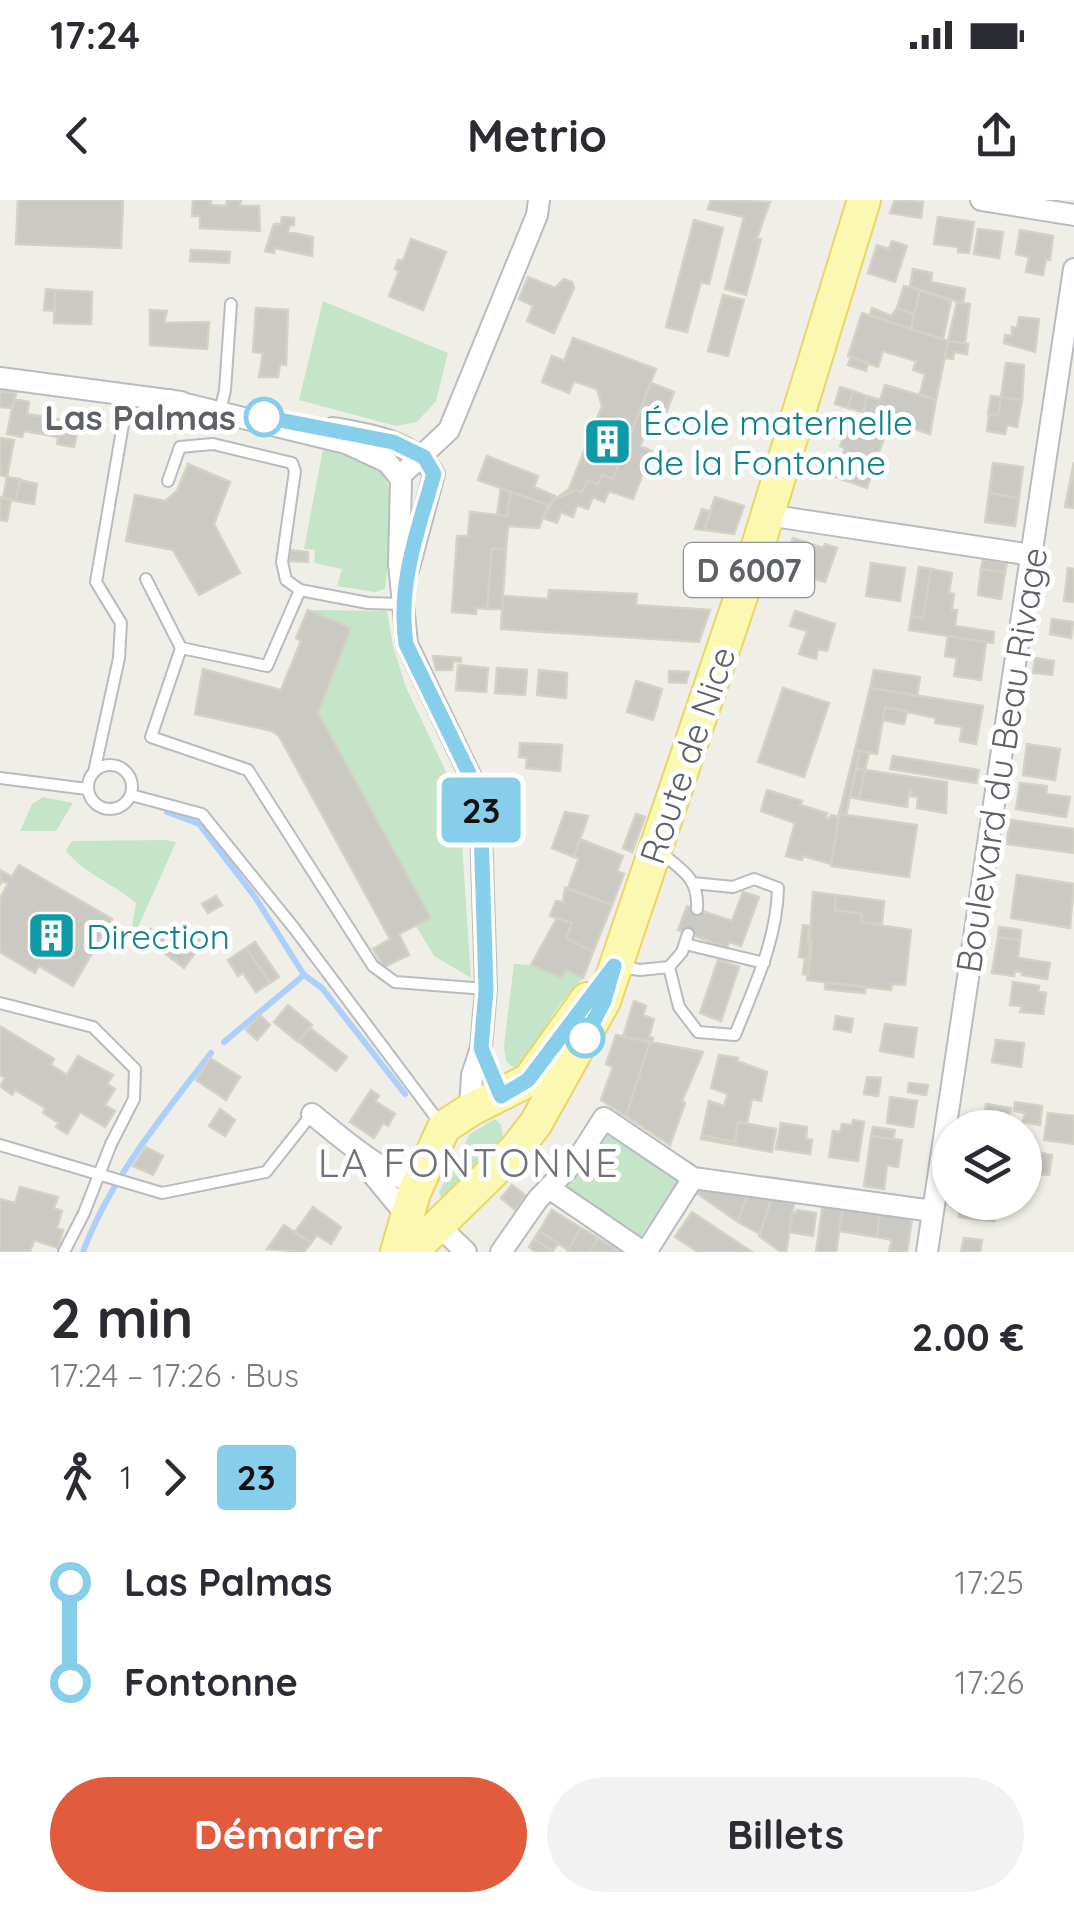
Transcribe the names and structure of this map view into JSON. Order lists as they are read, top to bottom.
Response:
{
  "streets": {
    "main road": ["D 6007", "Route de Nice"],
    "street": ["Boulevard du Beau Rivage"]
  },
  "crossings": [
    ["D 6007", "Route de Nice"]
  ],
  "districts": ["LA FONTONNE"],
  "places": {
    "other": ["Las Palmas"],
    "building": ["École maternelle de la Fontonne", "Direction"]
  },
  "lines": ["bus line 23"],
  "page": {
    "status": "17:24",
    "header": "Metrio",
    "on_map": "23",
    "heading": ["2 min", "17:24 – 17:26 · Bus", "2.00 €"],
    "legs": ["1", "23"],
    "list": [
      {
        "name": "Las Palmas",
        "value": "17:25"
      },
      {
        "name": "Fontonne",
        "value": "17:26"
      }
    ],
    "buttons": ["Démarrer", "Billets"]
  }
}
